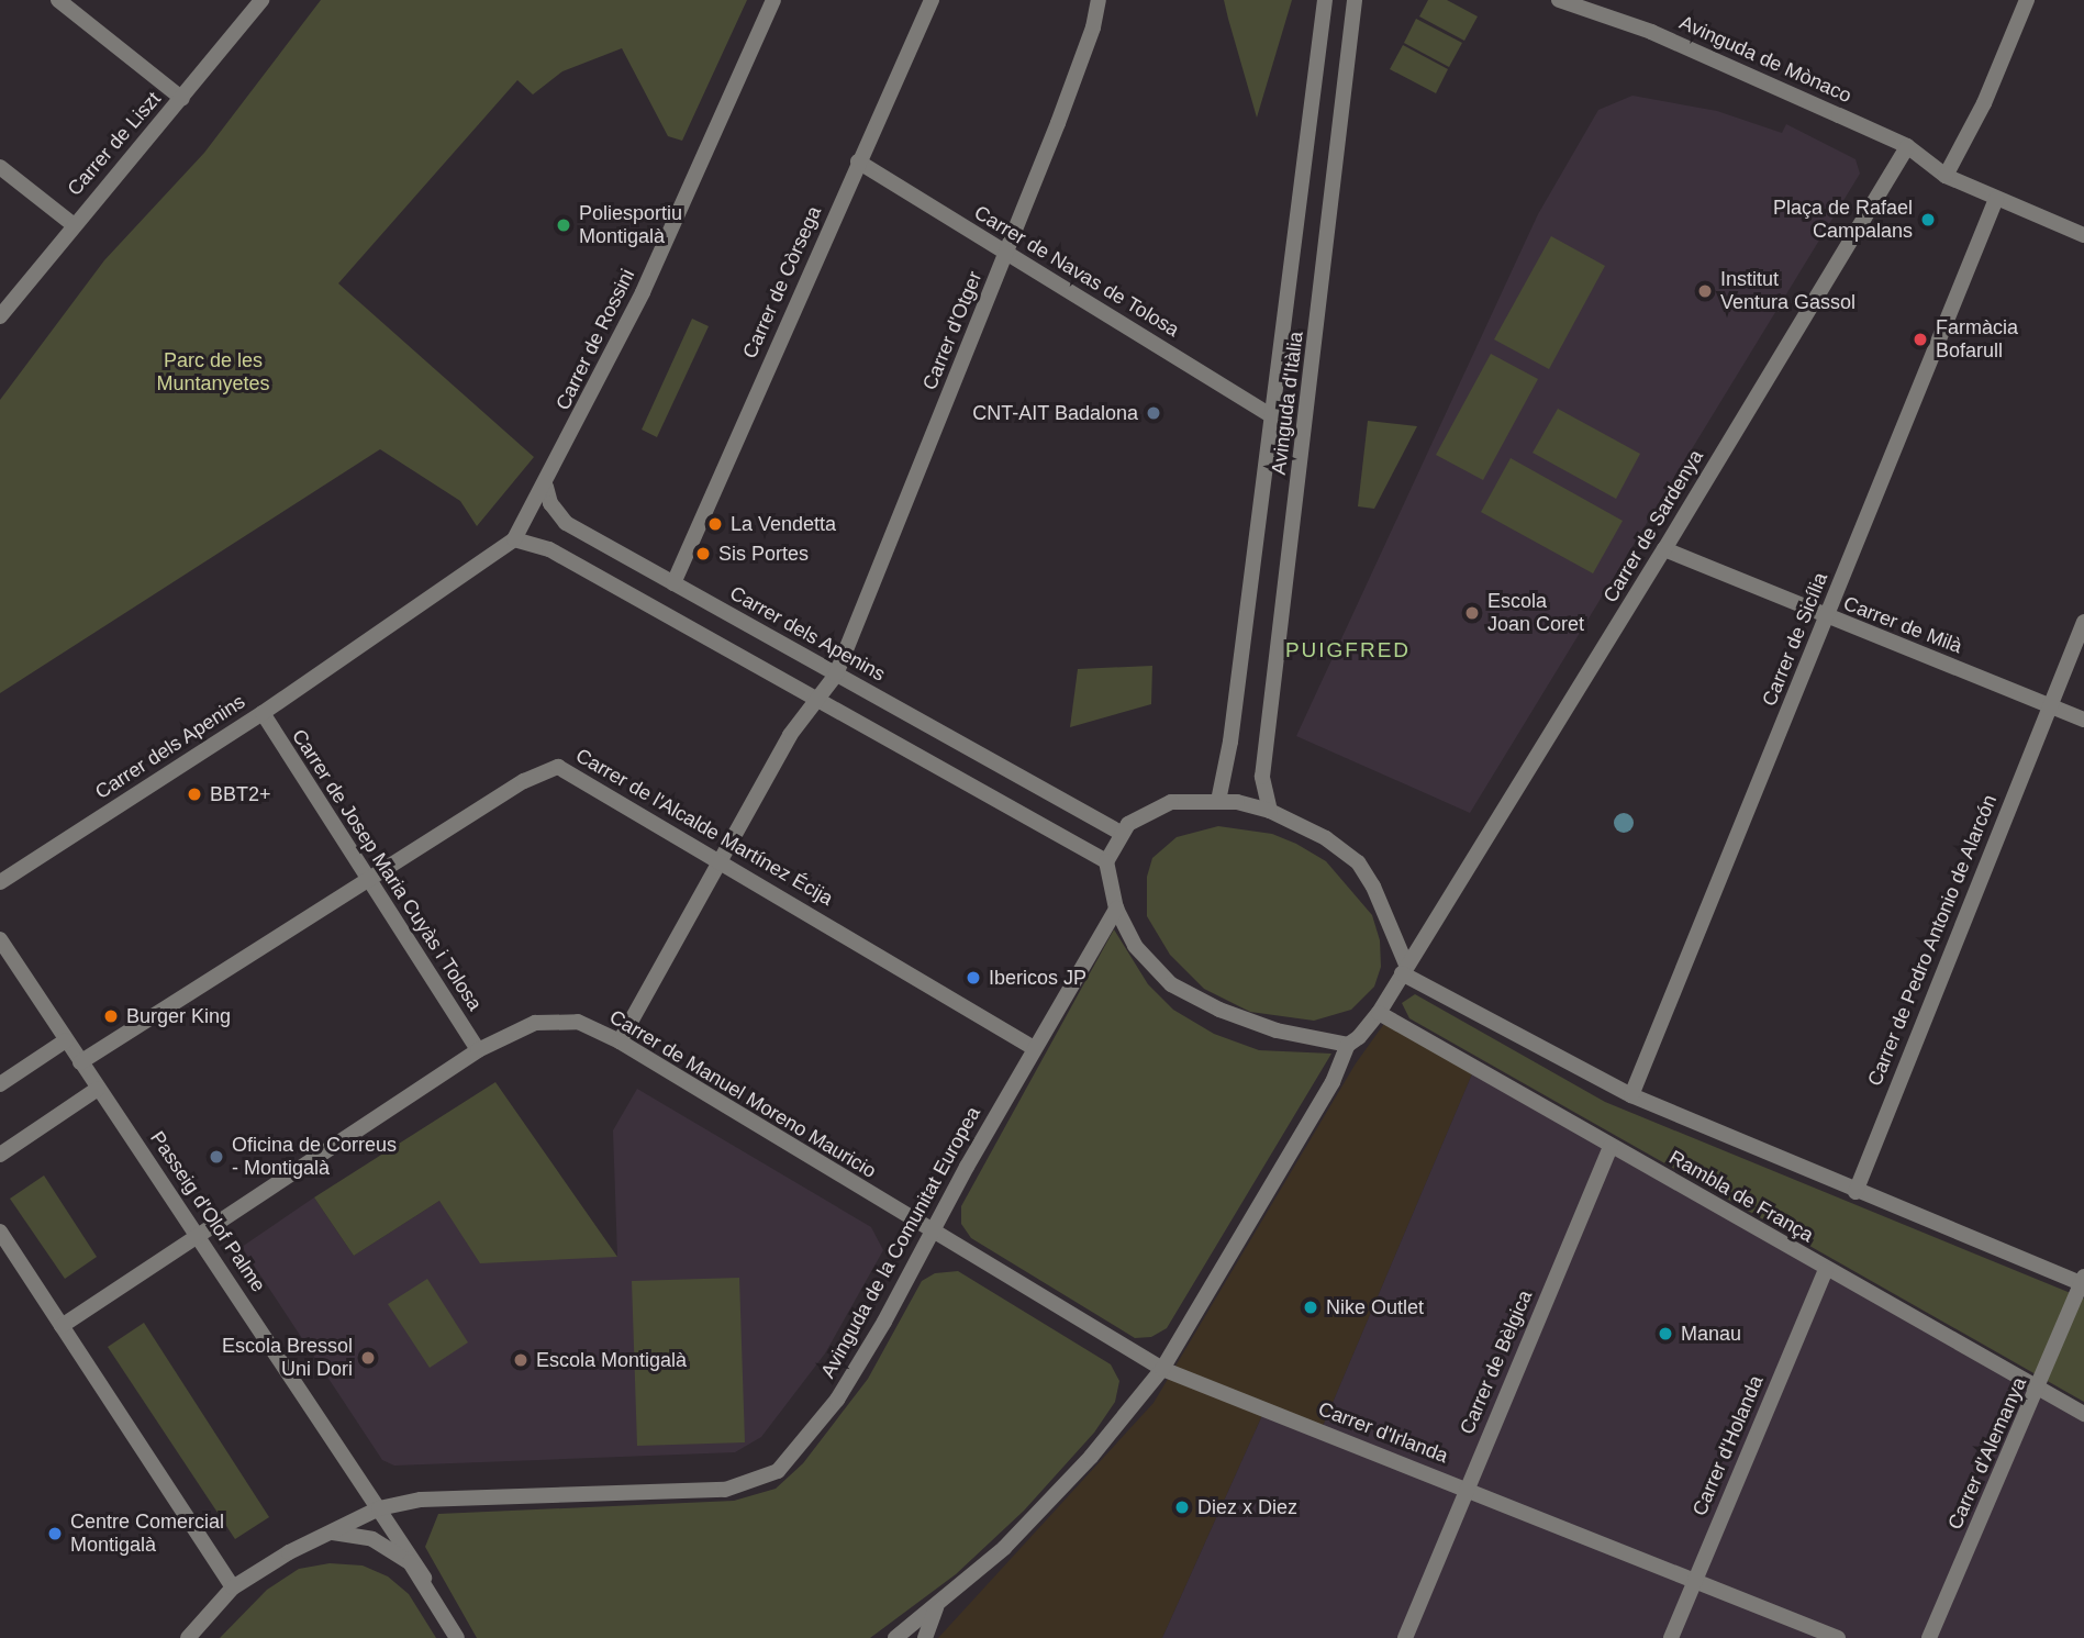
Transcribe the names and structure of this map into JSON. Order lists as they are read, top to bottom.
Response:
{
  "streets": {
    "street": [
      "Avinguda de Mònaco",
      "Carrer de Liszt",
      "Carrer de Navas de Tolosa",
      "Carrer de Còrsega",
      "Carrer d'Otger",
      "Carrer de Rossini",
      "Avinguda d'Itàlia",
      "Carrer de Sardenya",
      "Carrer de Milà",
      "Carrer dels Apenins",
      "Carrer de Sicília",
      "Carrer de l'Alcalde Martínez Écija",
      "Carrer de Josep Maria Cuyàs i Tolosa",
      "Carrer de Pedro Antonio de Alarcón",
      "Carrer de Manuel Moreno Mauricio",
      "Rambla de França",
      "Passeig d'Olof Palme",
      "Avinguda de la Comunitat Europea",
      "Carrer de Bèlgica",
      "Carrer d'Irlanda",
      "Carrer d'Holanda",
      "Carrer d'Alemanya"
    ]
  },
  "crossings": [
    ["Avinguda de Mònaco", "Carrer de Sardenya"],
    ["Avinguda de Mònaco", "Carrer de Sicília"],
    ["Carrer de Navas de Tolosa", "Carrer de Còrsega"],
    ["Carrer de Navas de Tolosa", "Carrer d'Otger"],
    ["Carrer de Navas de Tolosa", "Avinguda d'Itàlia"],
    ["Carrer de Còrsega", "Carrer dels Apenins"],
    ["Carrer d'Otger", "Carrer dels Apenins"],
    ["Carrer de Rossini", "Carrer dels Apenins"],
    ["Avinguda d'Itàlia", "Carrer de Sardenya"],
    ["Avinguda d'Itàlia", "Carrer dels Apenins"],
    ["Avinguda d'Itàlia", "Rambla de França"],
    ["Avinguda d'Itàlia", "Avinguda de la Comunitat Europea"],
    ["Carrer de Sardenya", "Carrer de Milà"],
    ["Carrer de Sardenya", "Carrer dels Apenins"],
    ["Carrer de Sardenya", "Rambla de França"],
    ["Carrer de Sardenya", "Avinguda de la Comunitat Europea"],
    ["Carrer de Milà", "Carrer de Sicília"],
    ["Carrer de Milà", "Carrer de Pedro Antonio de Alarcón"],
    ["Carrer dels Apenins", "Carrer de Josep Maria Cuyàs i Tolosa"],
    ["Carrer dels Apenins", "Rambla de França"],
    ["Carrer dels Apenins", "Avinguda de la Comunitat Europea"],
    ["Carrer de Sicília", "Rambla de França"],
    ["Carrer de l'Alcalde Martínez Écija", "Carrer de Josep Maria Cuyàs i Tolosa"],
    ["Carrer de l'Alcalde Martínez Écija", "Passeig d'Olof Palme"],
    ["Carrer de l'Alcalde Martínez Écija", "Avinguda de la Comunitat Europea"],
    ["Carrer de Josep Maria Cuyàs i Tolosa", "Carrer de Manuel Moreno Mauricio"],
    ["Carrer de Pedro Antonio de Alarcón", "Rambla de França"],
    ["Carrer de Manuel Moreno Mauricio", "Passeig d'Olof Palme"],
    ["Carrer de Manuel Moreno Mauricio", "Avinguda de la Comunitat Europea"],
    ["Carrer de Manuel Moreno Mauricio", "Carrer d'Irlanda"],
    ["Rambla de França", "Avinguda de la Comunitat Europea"],
    ["Rambla de França", "Carrer de Bèlgica"],
    ["Rambla de França", "Carrer d'Holanda"],
    ["Rambla de França", "Carrer d'Alemanya"],
    ["Passeig d'Olof Palme", "Avinguda de la Comunitat Europea"],
    ["Avinguda de la Comunitat Europea", "Carrer d'Irlanda"],
    ["Carrer de Bèlgica", "Carrer d'Irlanda"],
    ["Carrer d'Irlanda", "Carrer d'Holanda"]
  ],
  "districts": ["PUIGFRED"],
  "parks": ["Parc de les Muntanyetes"],
  "places": [
    "Plaça de Rafael Campalans",
    "Poliesportiu Montigalà",
    "Institut Ventura Gassol",
    "Farmàcia Bofarull",
    "CNT-AIT Badalona",
    "La Vendetta",
    "Sis Portes",
    "Escola Joan Coret",
    "BBT2+",
    "Ibericos JP",
    "Burger King",
    "Oficina de Correus - Montigalà",
    "Nike Outlet",
    "Manau",
    "Escola Bressol Uni Dori",
    "Escola Montigalà",
    "Diez x Diez",
    "Centre Comercial Montigalà"
  ]
}
